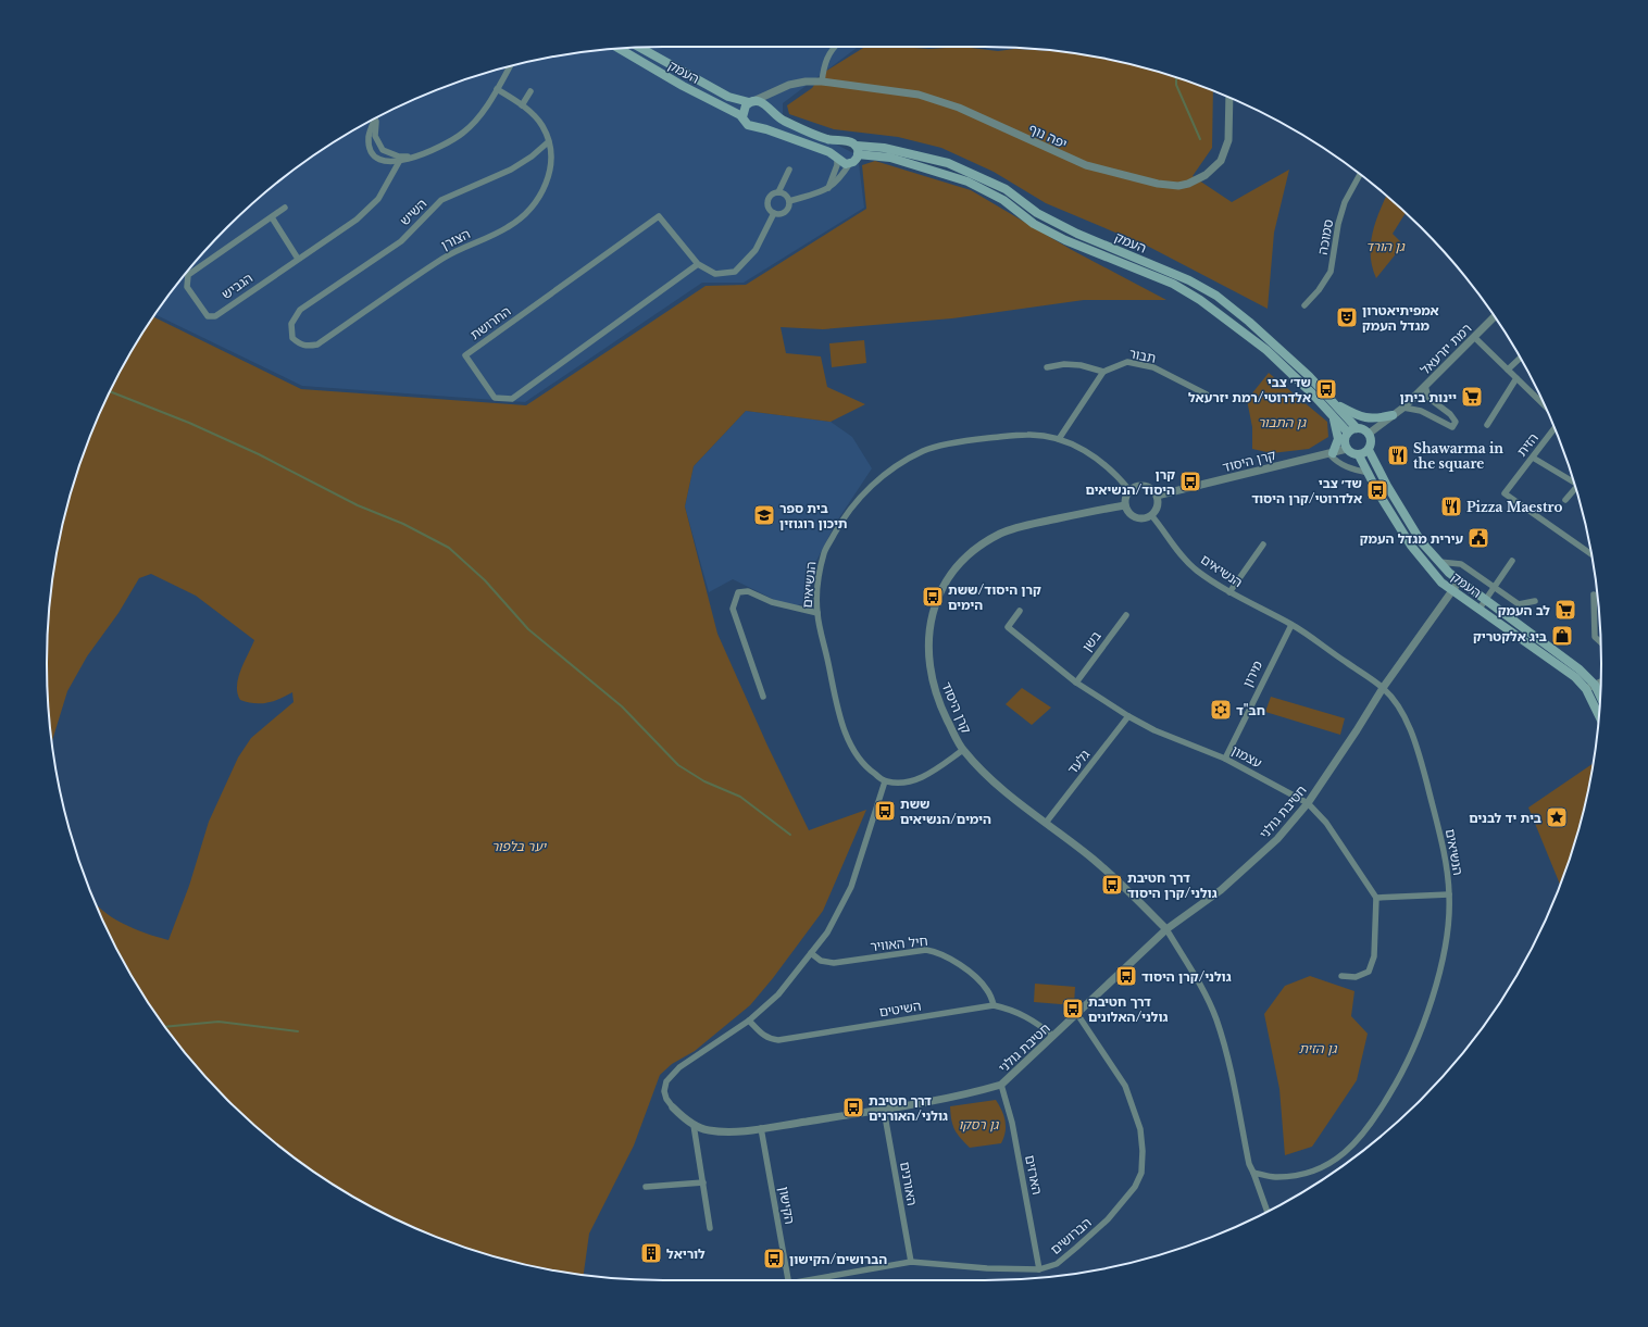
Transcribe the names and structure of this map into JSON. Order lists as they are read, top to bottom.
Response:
{
  "streets": {
    "main road": ["העמק"],
    "street": [
      "יפה נוף",
      "השיש",
      "סמוכה",
      "הצורן",
      "הגביש",
      "החרושת",
      "רמת יזרעאל",
      "תבור",
      "הזית",
      "קרן היסוד",
      "הנשיאים",
      "בשן",
      "מירון",
      "עצמון",
      "גלעד",
      "חטיבת גולני",
      "חיל האוויר",
      "השיטים",
      "הארזים",
      "האורנים",
      "הקישון",
      "הברושים"
    ]
  },
  "crossings": [
    ["העמק", "יפה נוף"],
    ["העמק", "רמת יזרעאל"],
    ["העמק", "קרן היסוד"],
    ["העמק", "חטיבת גולני"],
    ["השיש", "הצורן"],
    ["רמת יזרעאל", "קרן היסוד"],
    ["קרן היסוד", "הנשיאים"],
    ["קרן היסוד", "גלעד"],
    ["קרן היסוד", "חטיבת גולני"],
    ["הנשיאים", "מירון"],
    ["הנשיאים", "חטיבת גולני"],
    ["בשן", "עצמון"],
    ["מירון", "עצמון"],
    ["עצמון", "גלעד"],
    ["עצמון", "חטיבת גולני"],
    ["חטיבת גולני", "השיטים"],
    ["חטיבת גולני", "הארזים"],
    ["חטיבת גולני", "האורנים"],
    ["חטיבת גולני", "הקישון"],
    ["חטיבת גולני", "הברושים"],
    ["חיל האוויר", "השיטים"],
    ["הארזים", "הברושים"],
    ["האורנים", "הברושים"]
  ],
  "parks": [
    "גן הורד",
    "גן התבור",
    "יער בלפור",
    "גן הזית",
    "גן רסקו"
  ],
  "places": {
    "theatre": ["אמפיתיאטרון מגדל העמק"],
    "bus stop": [
      "שד׳ צבי אלדרוטי/רמת יזרעאל",
      "קרן היסוד/הנשיאים",
      "שד׳ צבי אלדרוטי/קרן היסוד",
      "קרן היסוד/ששת הימים",
      "ששת הימים/הנשיאים",
      "דרך חטיבת גולני/קרן היסוד",
      "גולני/קרן היסוד",
      "דרך חטיבת גולני/האלונים",
      "דרך חטיבת גולני/האורנים",
      "הברושים/הקישון"
    ],
    "supermarket": ["יינות ביתן", "לב העמק"],
    "restaurant": ["Shawarma in the square", "Pizza Maestro"],
    "school or university": ["בית ספר תיכון רוגוזין"],
    "public building": ["עירית מגדל העמק"],
    "shop": ["ביג אלקטריק"],
    "synagogue": ["חב\"ד"],
    "place": ["בית יד לבנים"],
    "building": ["לוריאל"]
  }
}
